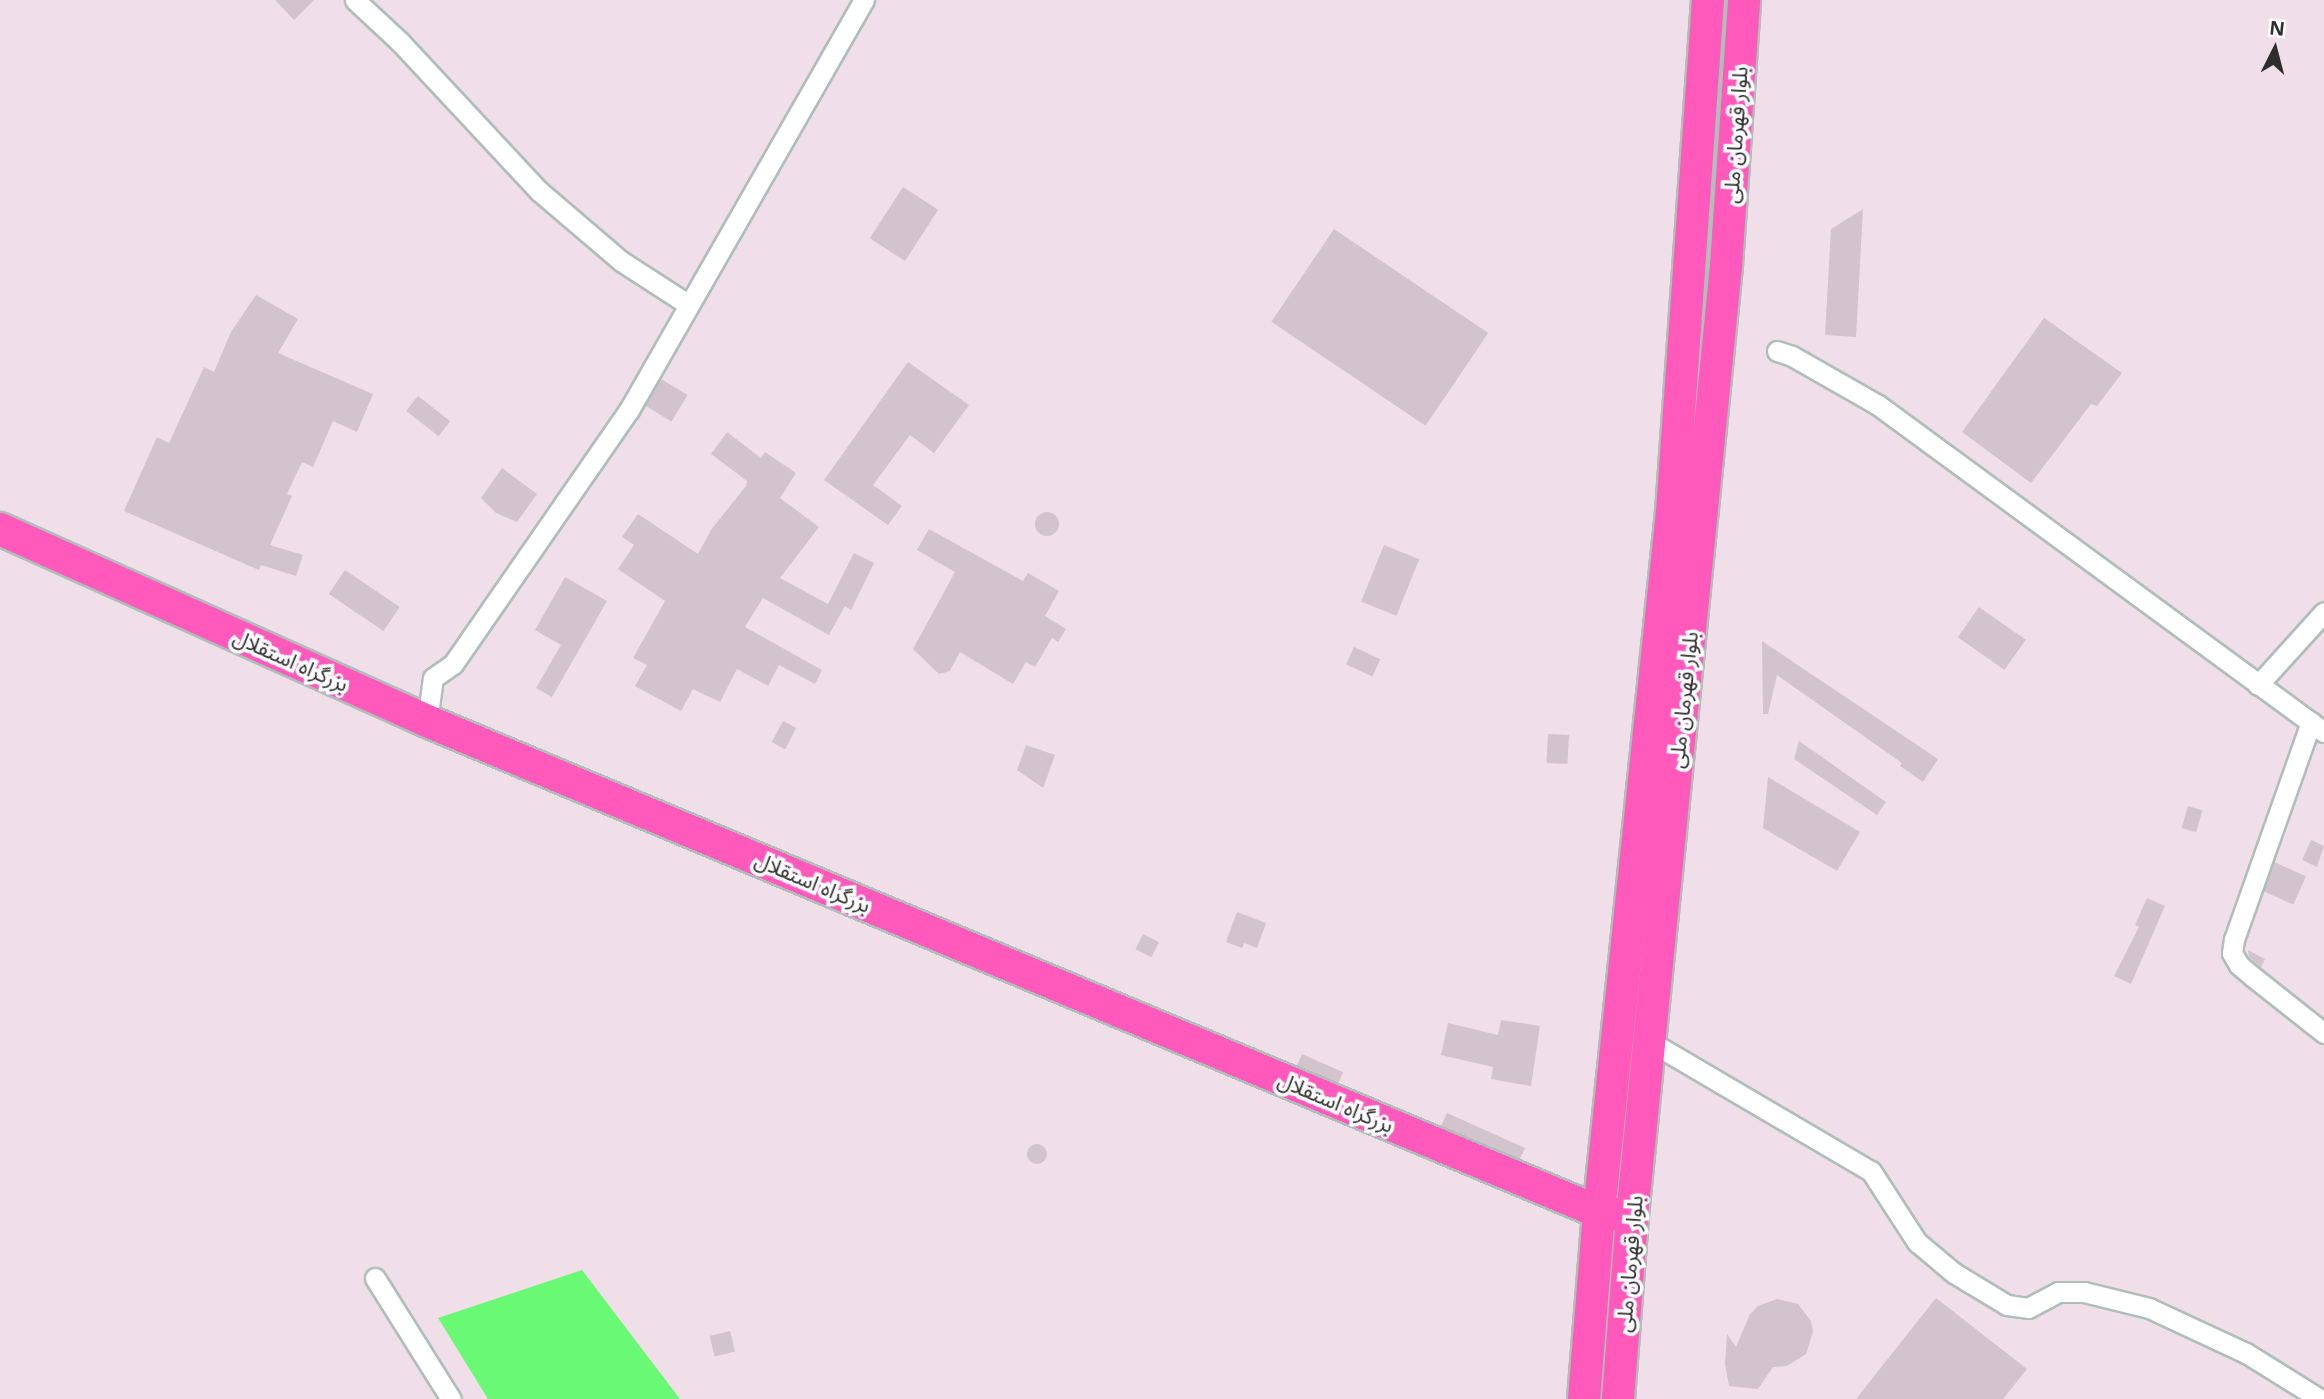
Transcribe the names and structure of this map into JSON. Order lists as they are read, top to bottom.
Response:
{
  "streets": {
    "highway": ["بلوار قهرمان ملی", "بزرگراه استقلال"]
  },
  "crossings": [
    ["بلوار قهرمان ملی", "بزرگراه استقلال"]
  ],
  "north": "top"
}
